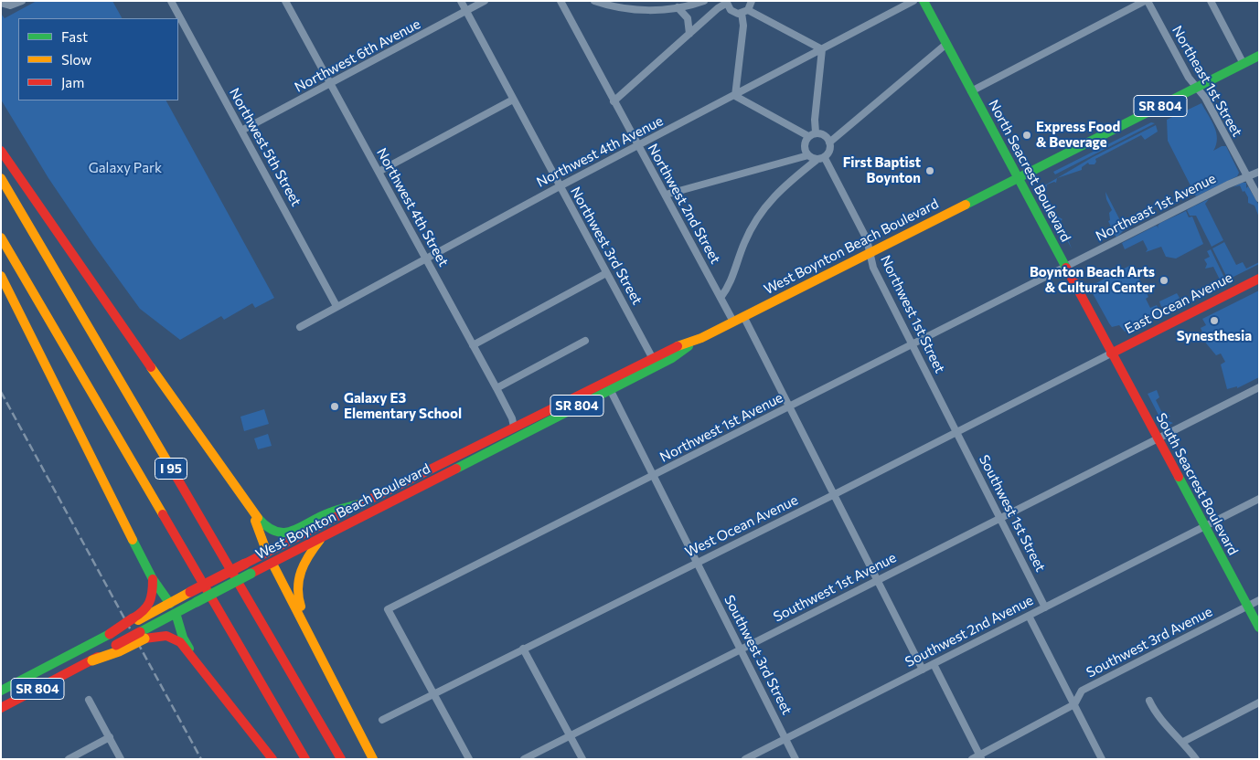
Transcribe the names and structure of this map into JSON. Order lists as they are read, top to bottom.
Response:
{
  "streets": {
    "main road": [
      "SR 804",
      "North Seacrest Boulevard",
      "West Boynton Beach Boulevard",
      "East Ocean Avenue",
      "I 95",
      "South Seacrest Boulevard"
    ],
    "street": [
      "Northwest 6th Avenue",
      "Northeast 1st Street",
      "Northwest 5th Street",
      "Northwest 4th Avenue",
      "Northwest 2nd Street",
      "Northwest 4th Street",
      "Northeast 1st Avenue",
      "Northwest 3rd Street",
      "Northwest 1st Street",
      "Northwest 1st Avenue",
      "Southwest 1st Street",
      "West Ocean Avenue",
      "Southwest 1st Avenue",
      "Southwest 2nd Avenue",
      "Southwest 3rd Avenue",
      "Southwest 3rd Street"
    ]
  },
  "crossings": [
    ["Northwest 6th Avenue", "Northwest 5th Street"],
    ["Northwest 6th Avenue", "Northwest 4th Street"],
    ["Northwest 6th Avenue", "Northwest 3rd Street"],
    ["Northeast 1st Street", "SR 804"],
    ["Northeast 1st Street", "Northeast 1st Avenue"],
    ["SR 804", "North Seacrest Boulevard"],
    ["SR 804", "West Boynton Beach Boulevard"],
    ["Northwest 5th Street", "Northwest 4th Avenue"],
    ["Northwest 4th Avenue", "Northwest 2nd Street"],
    ["Northwest 4th Avenue", "Northwest 4th Street"],
    ["Northwest 4th Avenue", "Northwest 3rd Street"],
    ["North Seacrest Boulevard", "Northeast 1st Avenue"],
    ["North Seacrest Boulevard", "West Boynton Beach Boulevard"],
    ["North Seacrest Boulevard", "East Ocean Avenue"],
    ["North Seacrest Boulevard", "Northwest 1st Avenue"],
    ["North Seacrest Boulevard", "South Seacrest Boulevard"],
    ["North Seacrest Boulevard", "West Ocean Avenue"],
    ["Northwest 2nd Street", "West Boynton Beach Boulevard"],
    ["Northwest 4th Street", "West Boynton Beach Boulevard"],
    ["Northeast 1st Avenue", "Northwest 1st Avenue"],
    ["Northwest 3rd Street", "West Boynton Beach Boulevard"],
    ["West Boynton Beach Boulevard", "Northwest 1st Street"],
    ["East Ocean Avenue", "South Seacrest Boulevard"],
    ["East Ocean Avenue", "West Ocean Avenue"],
    ["Northwest 1st Street", "Northwest 1st Avenue"],
    ["Northwest 1st Street", "Southwest 1st Street"],
    ["Northwest 1st Street", "West Ocean Avenue"],
    ["Northwest 1st Avenue", "West Ocean Avenue"],
    ["South Seacrest Boulevard", "West Ocean Avenue"],
    ["South Seacrest Boulevard", "Southwest 1st Avenue"],
    ["South Seacrest Boulevard", "Southwest 2nd Avenue"],
    ["South Seacrest Boulevard", "Southwest 3rd Avenue"],
    ["Southwest 1st Street", "West Ocean Avenue"],
    ["Southwest 1st Street", "Southwest 1st Avenue"],
    ["Southwest 1st Street", "Southwest 2nd Avenue"],
    ["West Ocean Avenue", "Southwest 3rd Street"],
    ["Southwest 1st Avenue", "Southwest 3rd Street"],
    ["Southwest 2nd Avenue", "Southwest 3rd Street"]
  ],
  "parks": ["Galaxy Park"],
  "places": [
    "Express Food & Beverage",
    "First Baptist Boynton",
    "Boynton Beach Arts & Cultural Center",
    "Synesthesia",
    "Galaxy E3 Elementary School"
  ],
  "legend": ["Fast", "Slow", "Jam"]
}
